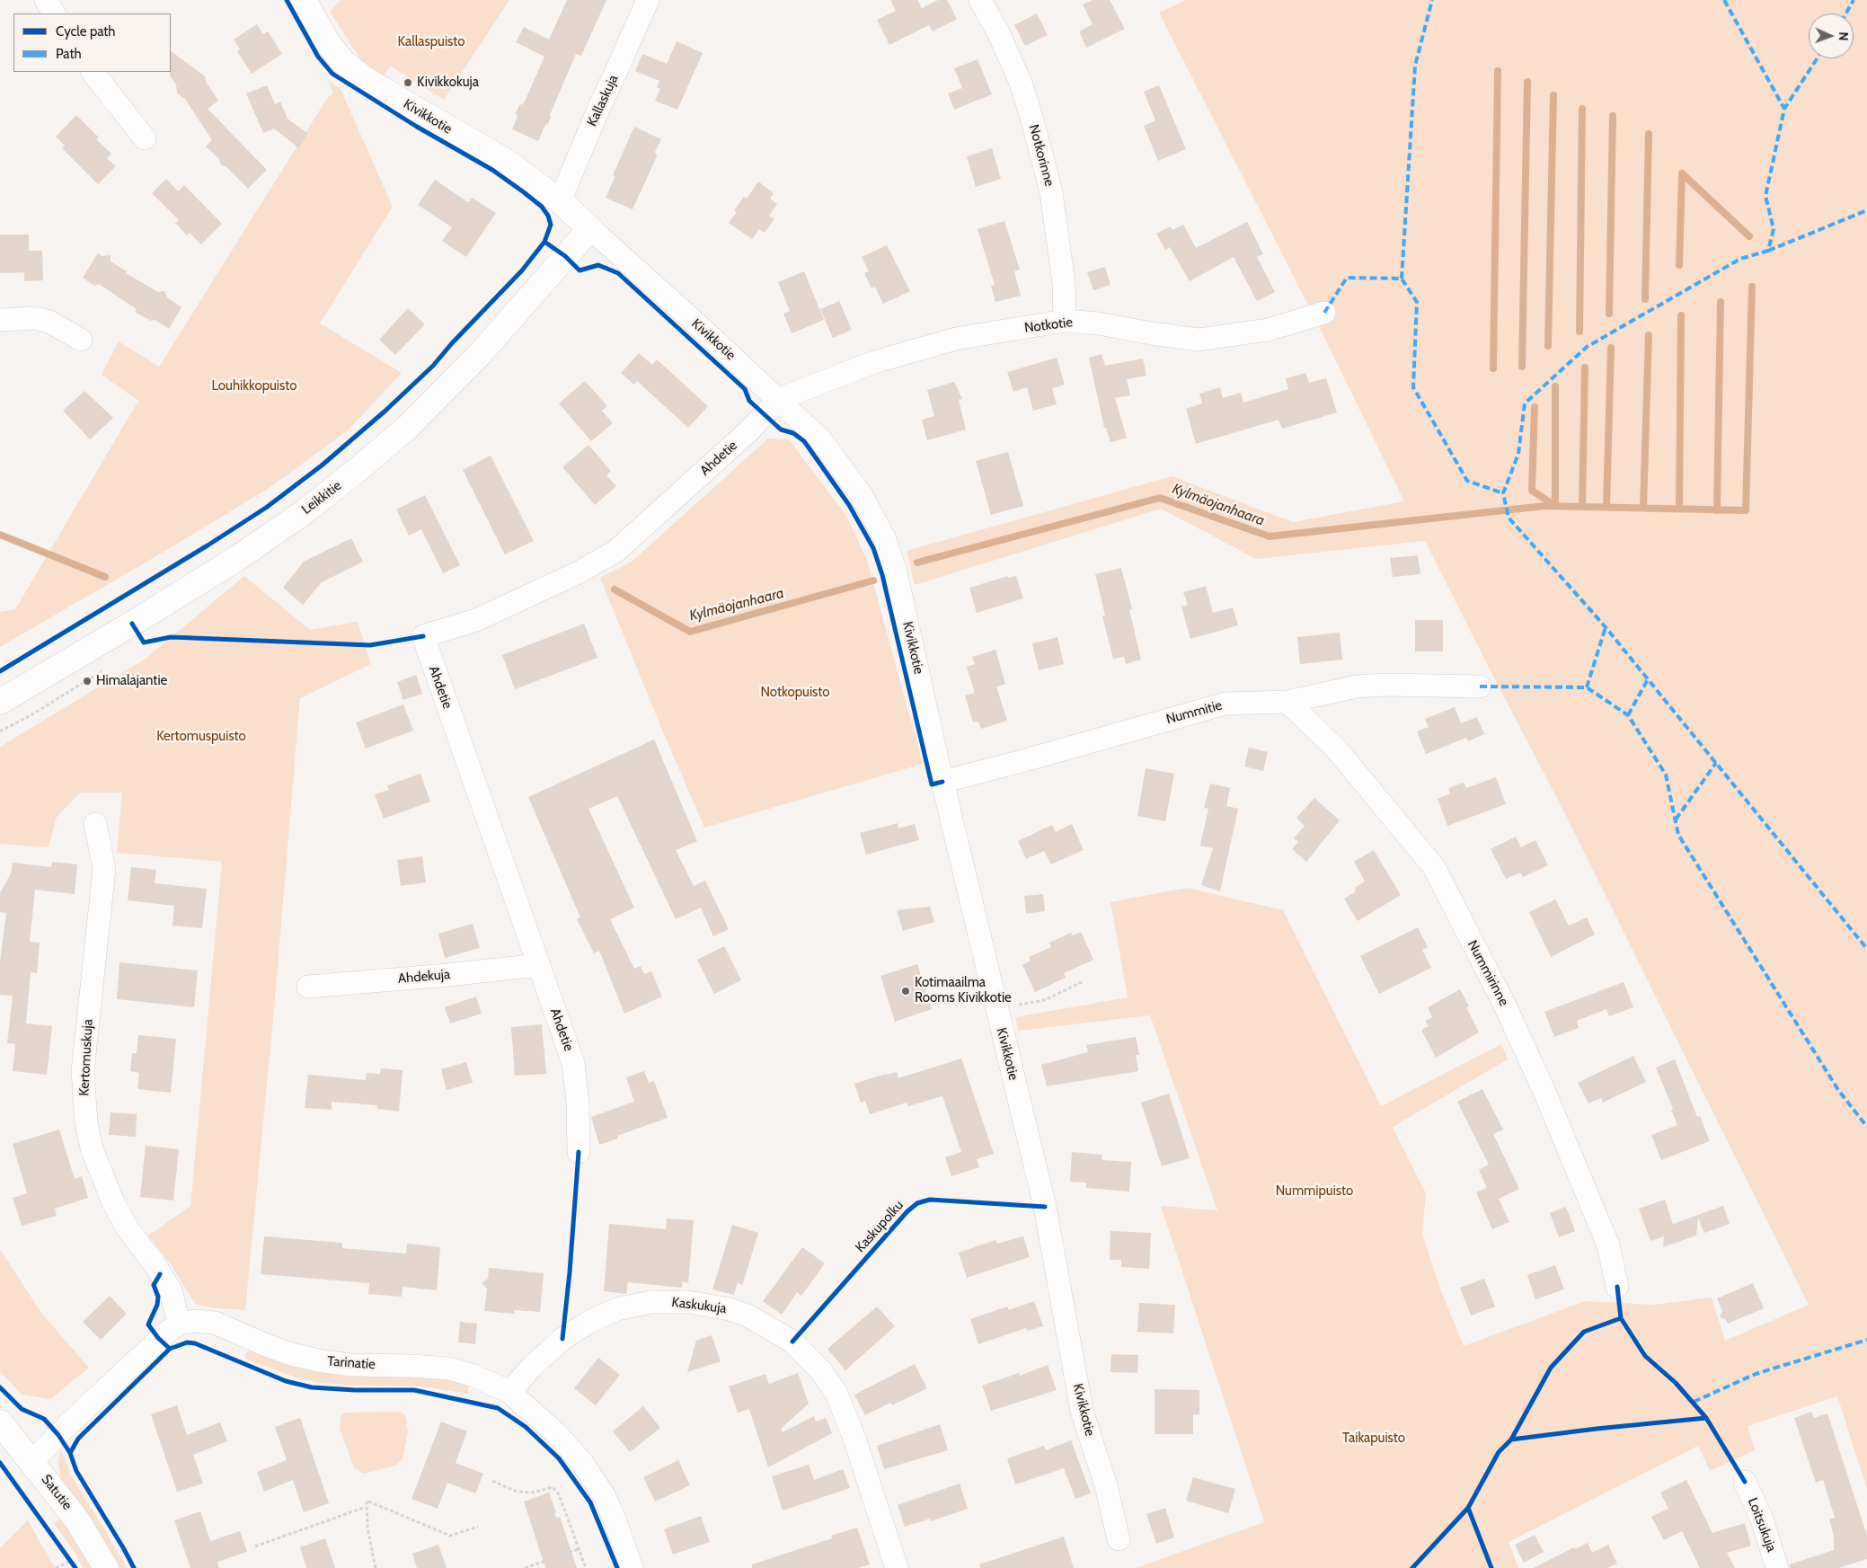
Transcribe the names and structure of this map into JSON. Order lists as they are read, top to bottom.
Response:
{
  "streets": {
    "street": [
      "Kallaskuja",
      "Kivikkotie",
      "Notkorinne",
      "Notkotie",
      "Ahdetie",
      "Leikkitie",
      "Nummitie",
      "Nummirinne",
      "Ahdekuja",
      "Kertomuskuja",
      "Kaskukuja",
      "Tarinatie",
      "Satutie",
      "Loitsukuja"
    ],
    "cycle path": ["Kaskupolku"]
  },
  "crossings": [
    ["Kallaskuja", "Kivikkotie"],
    ["Kivikkotie", "Notkotie"],
    ["Kivikkotie", "Ahdetie"],
    ["Kivikkotie", "Leikkitie"],
    ["Kivikkotie", "Nummitie"],
    ["Notkorinne", "Notkotie"],
    ["Notkotie", "Ahdetie"],
    ["Ahdetie", "Ahdekuja"],
    ["Nummitie", "Nummirinne"],
    ["Kertomuskuja", "Tarinatie"],
    ["Kaskukuja", "Tarinatie"]
  ],
  "water": ["Kylmäojanhaara"],
  "parks": [
    "Kallaspuisto",
    "Louhikkopuisto",
    "Notkopuisto",
    "Kertomuspuisto",
    "Nummipuisto",
    "Taikapuisto"
  ],
  "places": ["Kivikkokuja", "Himalajantie", "Kotimaailma Rooms Kivikkotie"],
  "legend": ["Cycle path", "Path"],
  "north": "right"
}
